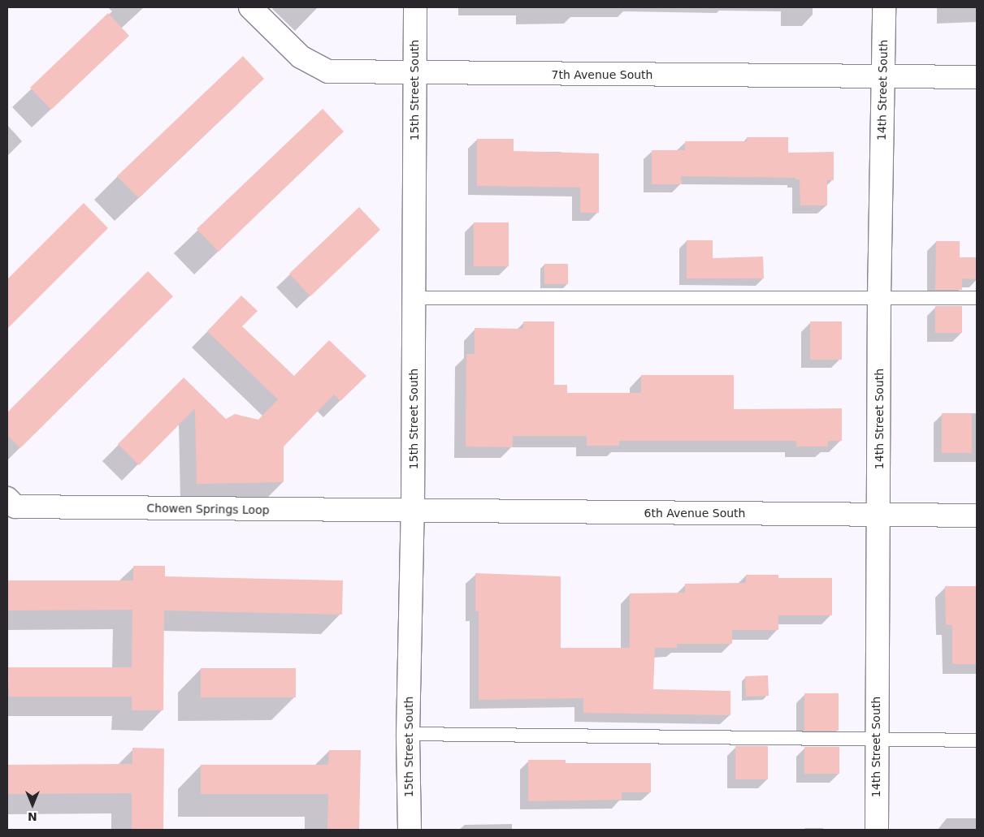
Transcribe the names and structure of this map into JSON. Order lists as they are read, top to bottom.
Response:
{
  "streets": {
    "street": [
      "7th Avenue South",
      "15th Street South",
      "14th Street South",
      "Chowen Springs Loop",
      "6th Avenue South"
    ]
  },
  "crossings": [
    ["7th Avenue South", "15th Street South"],
    ["7th Avenue South", "14th Street South"],
    ["15th Street South", "Chowen Springs Loop"],
    ["15th Street South", "6th Avenue South"],
    ["14th Street South", "6th Avenue South"],
    ["Chowen Springs Loop", "6th Avenue South"]
  ],
  "north": "bottom"
}
